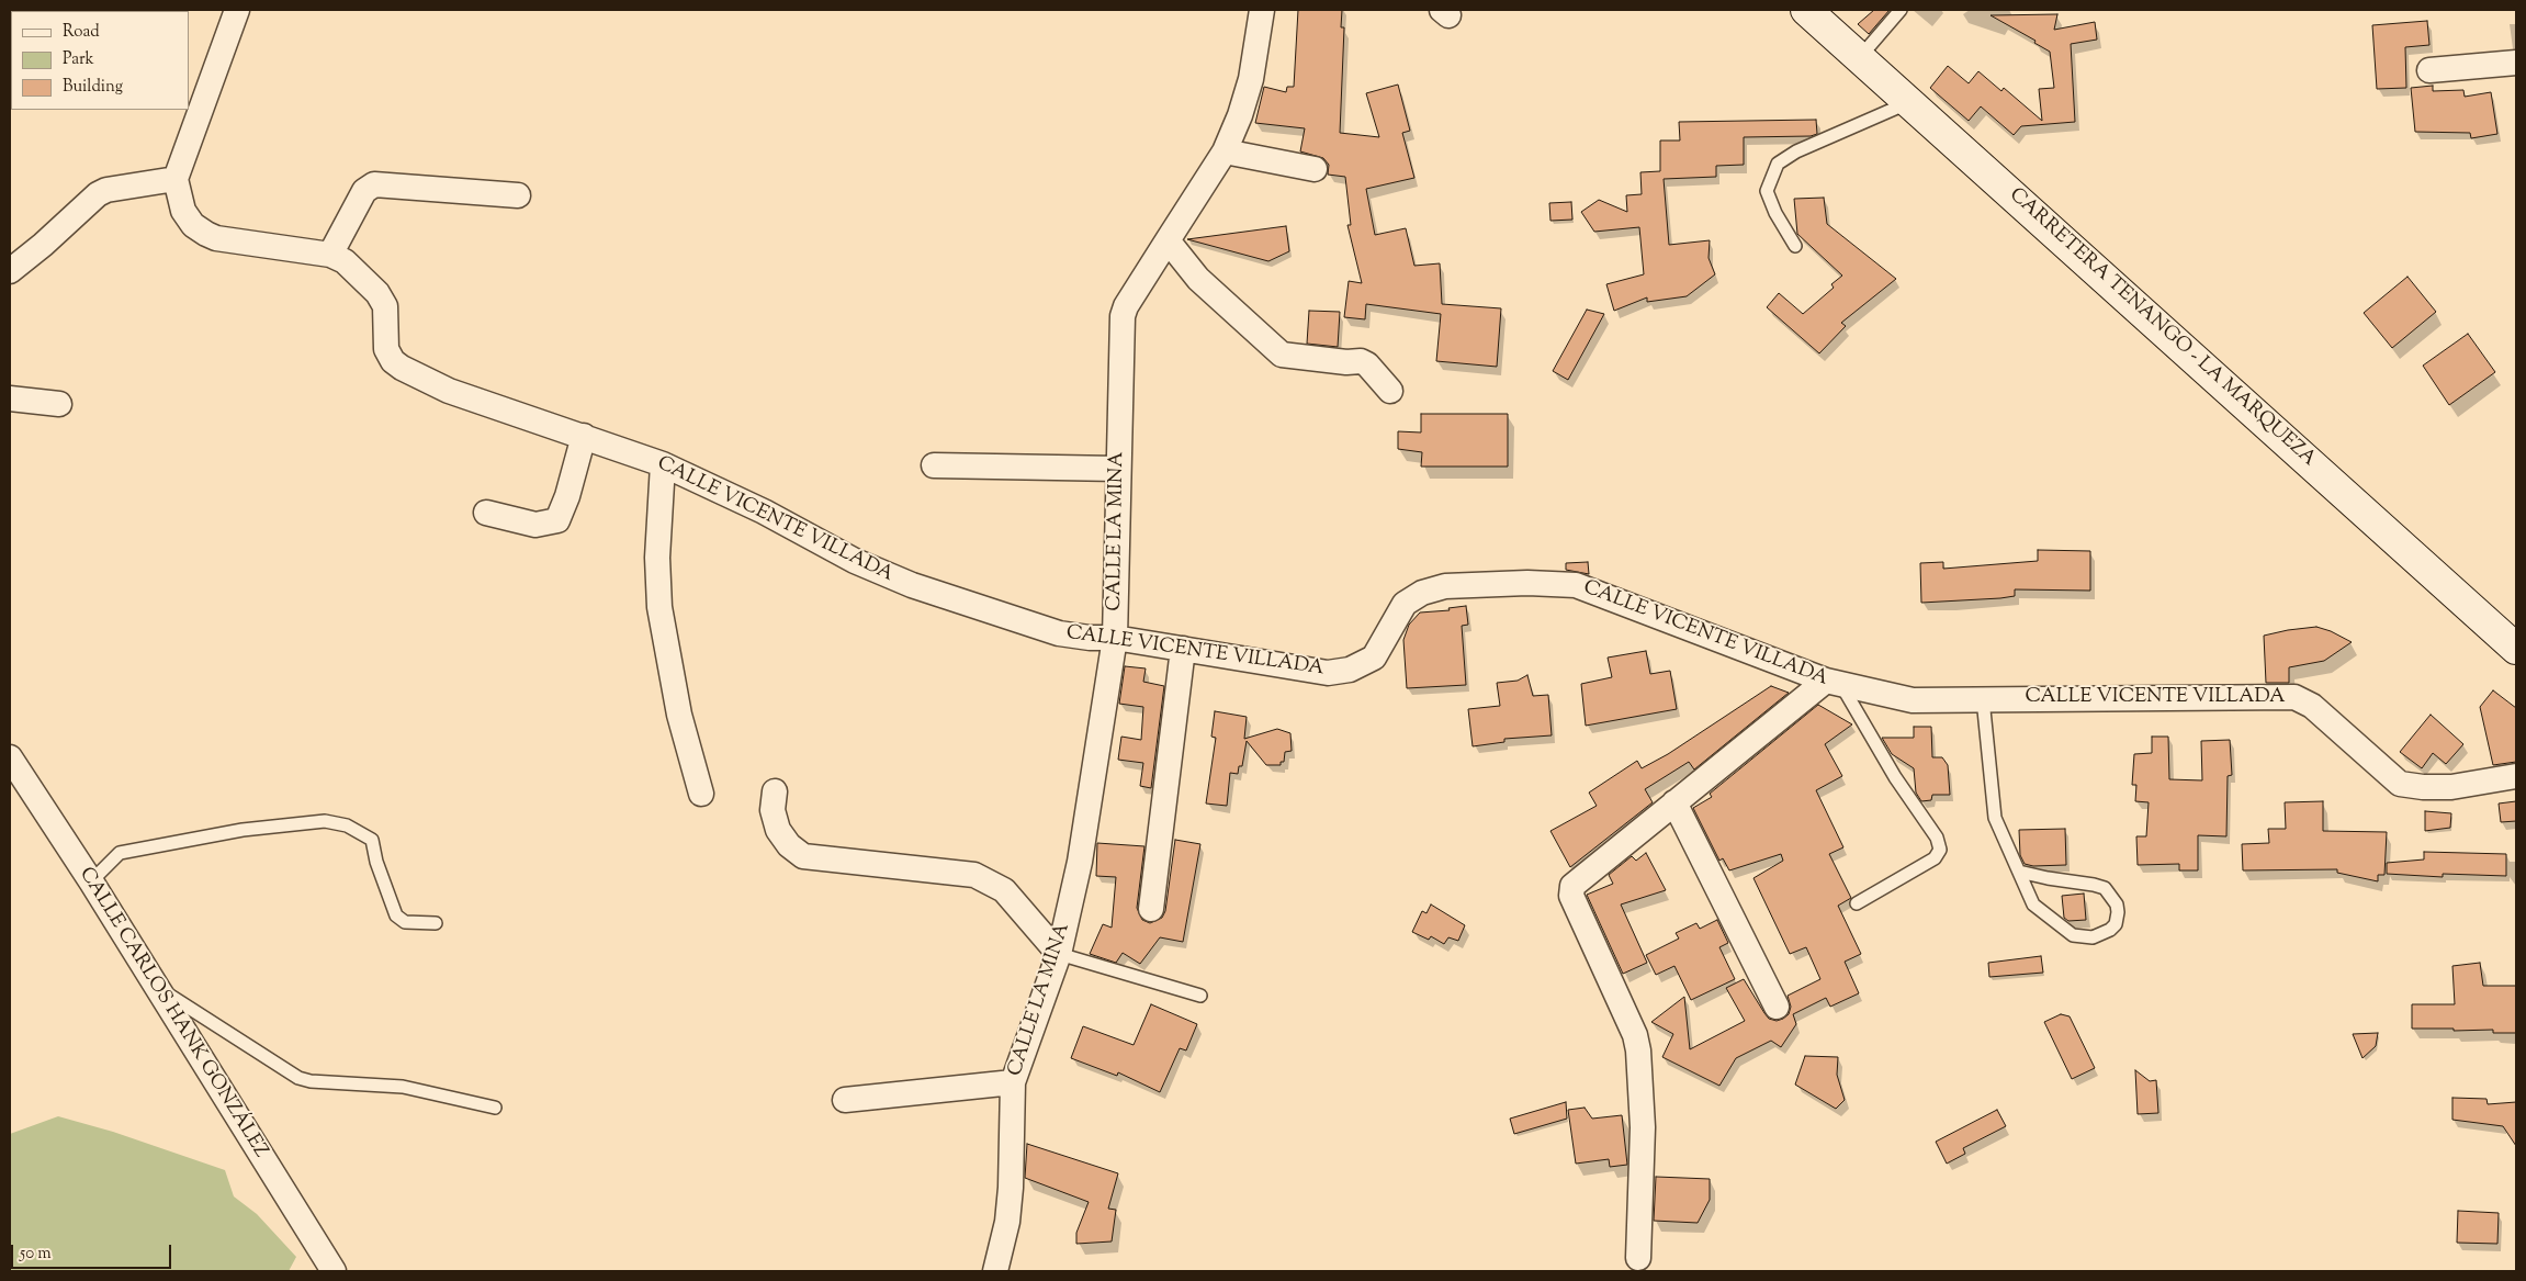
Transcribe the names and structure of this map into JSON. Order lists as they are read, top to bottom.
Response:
{
  "streets": {
    "main road": ["CARRETERA TENANGO - LA MARQUEZA"],
    "street": ["CALLE VICENTE VILLADA", "CALLE LA MINA", "CALLE CARLOS HANK GONZÁLEZ"]
  },
  "crossings": [
    ["CALLE VICENTE VILLADA", "CALLE LA MINA"]
  ],
  "legend": ["Road", "Park", "Building"],
  "scale_bar": "50 m"
}
